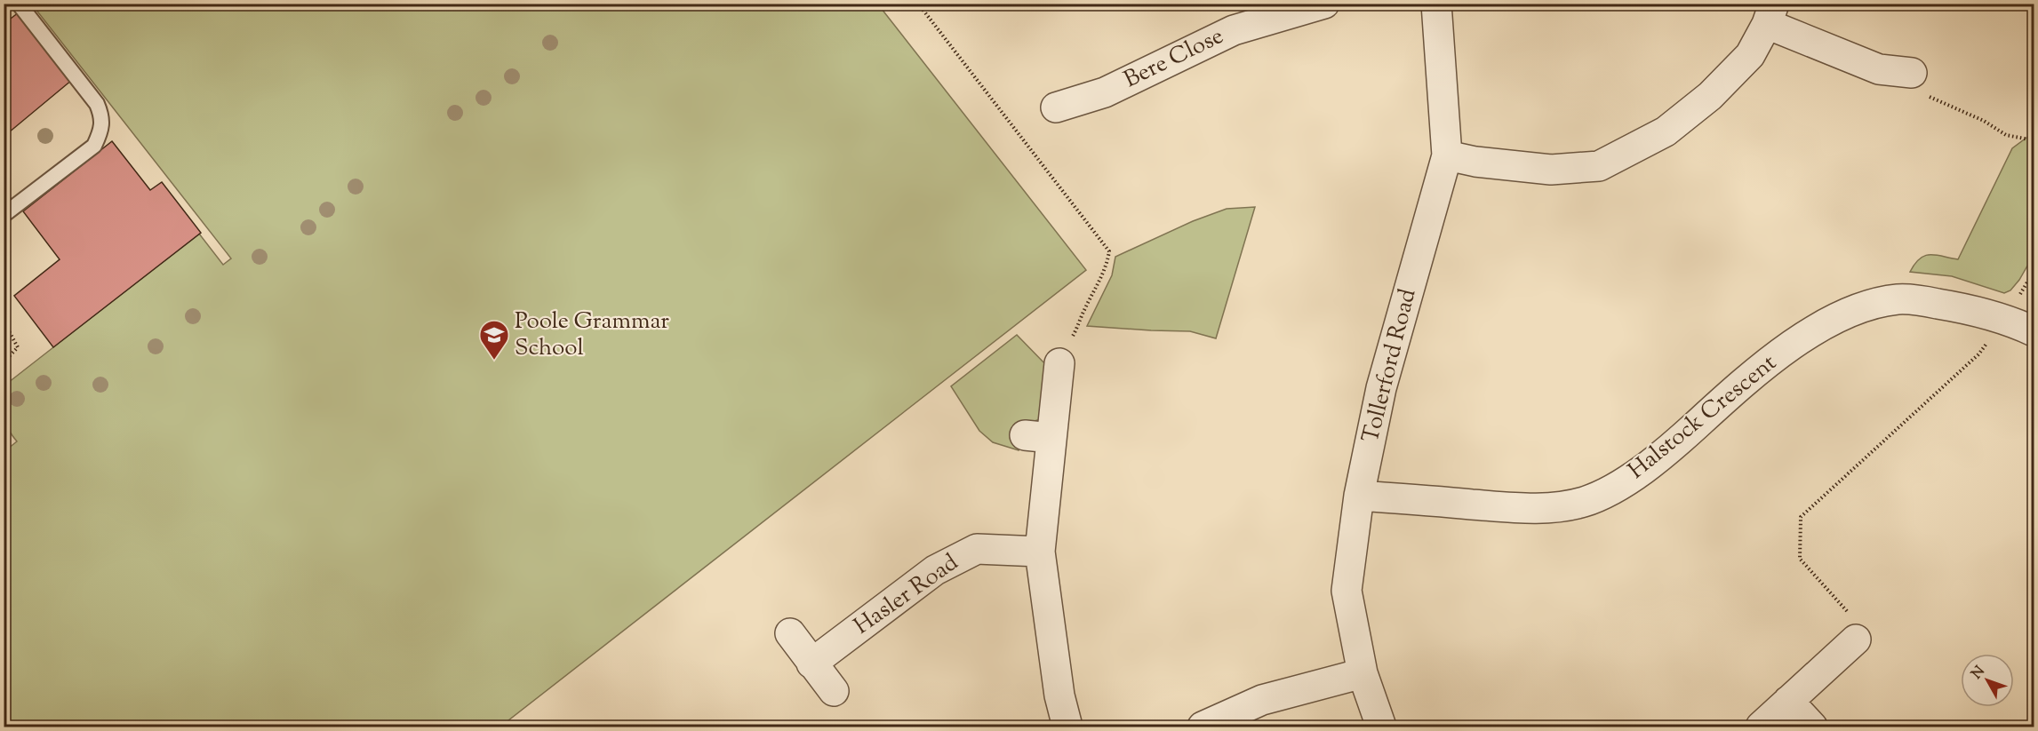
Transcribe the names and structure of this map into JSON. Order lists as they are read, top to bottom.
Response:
{
  "streets": {
    "street": [
      "Bere Close",
      "Tollerford Road",
      "Halstock Crescent",
      "Hasler Road"
    ]
  },
  "crossings": [
    ["Tollerford Road", "Halstock Crescent"]
  ],
  "places": {
    "school or university": ["Poole Grammar School"]
  },
  "north": "top left"
}
